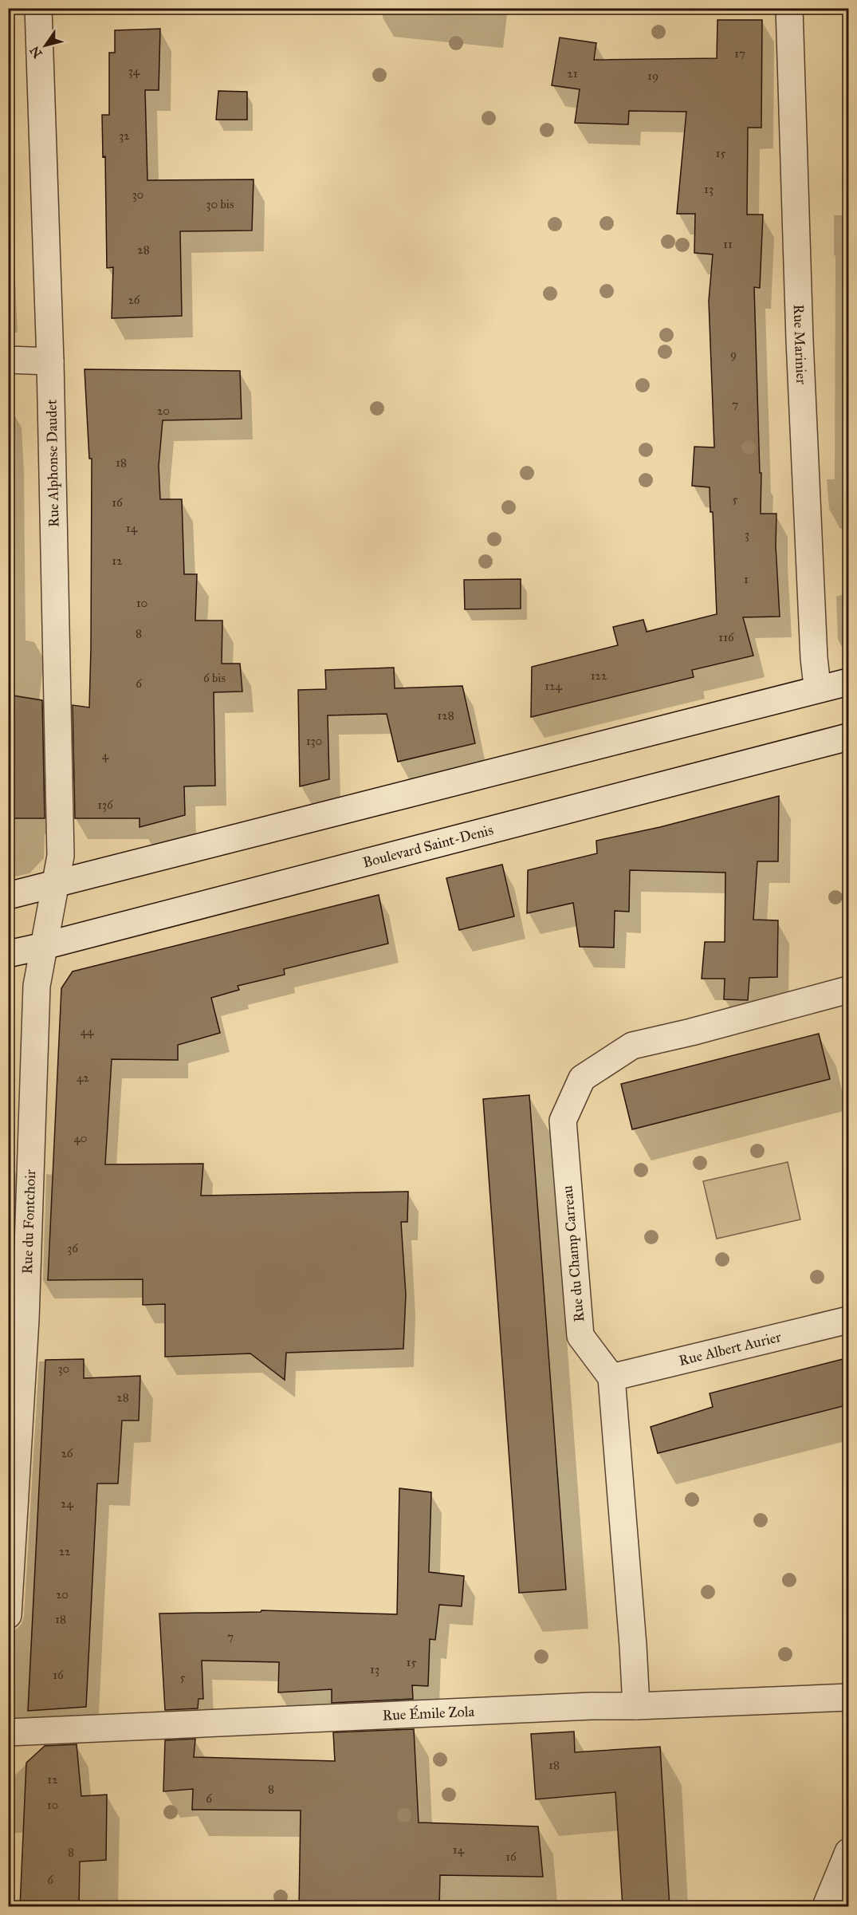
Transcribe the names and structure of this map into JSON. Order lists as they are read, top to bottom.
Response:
{
  "streets": {
    "street": [
      "Rue Marinier",
      "Rue Alphonse Daudet",
      "Boulevard Saint-Denis",
      "Rue du Fontchoir",
      "Rue du Champ Carreau",
      "Rue Albert Aurier",
      "Rue Émile Zola"
    ]
  },
  "crossings": [
    ["Rue Alphonse Daudet", "Rue du Fontchoir"],
    ["Boulevard Saint-Denis", "Rue du Fontchoir"],
    ["Rue du Champ Carreau", "Rue Albert Aurier"]
  ],
  "house_numbers": [
    "17",
    "34",
    "21",
    "19",
    "32",
    "15",
    "13",
    "30",
    "30 bis",
    "11",
    "28",
    "26",
    "9",
    "7",
    "20",
    "18",
    "5",
    "16",
    "14",
    "3",
    "12",
    "1",
    "10",
    "8",
    "116",
    "122",
    "6 bis",
    "6",
    "124",
    "128",
    "130",
    "4",
    "136",
    "44",
    "42",
    "40",
    "36",
    "30",
    "28",
    "26",
    "24",
    "22",
    "20",
    "18",
    "7",
    "15",
    "13",
    "16",
    "5",
    "18",
    "12",
    "8",
    "6",
    "10",
    "14",
    "8",
    "16",
    "6"
  ],
  "north": "bottom left"
}
